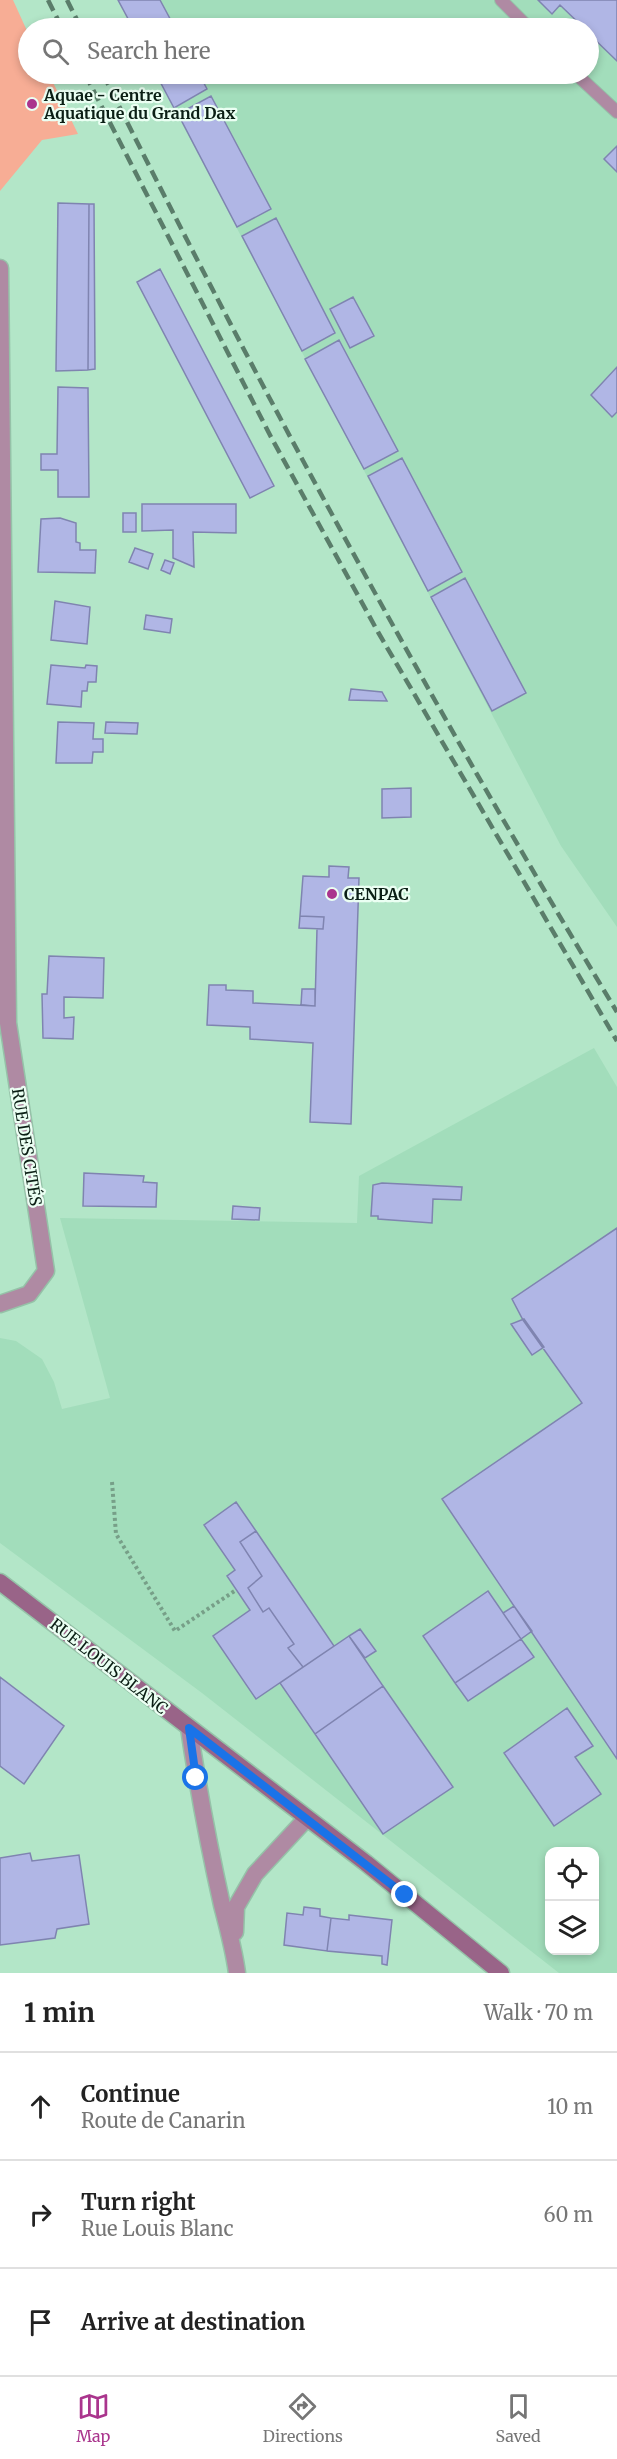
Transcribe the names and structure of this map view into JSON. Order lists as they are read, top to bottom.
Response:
{
  "streets": {
    "main road": ["RUE LOUIS BLANC"],
    "street": ["RUE DES CITÉS"]
  },
  "places": ["Aquae - Centre Aquatique du Grand Dax", "CENPAC"],
  "page": {
    "search": "Search here",
    "heading": ["1 min", "Walk · 70 m"],
    "list": [
      ["Continue", "Route de Canarin", "10 m"],
      ["Turn right", "Rue Louis Blanc", "60 m"],
      "Arrive at destination"
    ],
    "nav": ["Map", "Directions", "Saved"]
  }
}
